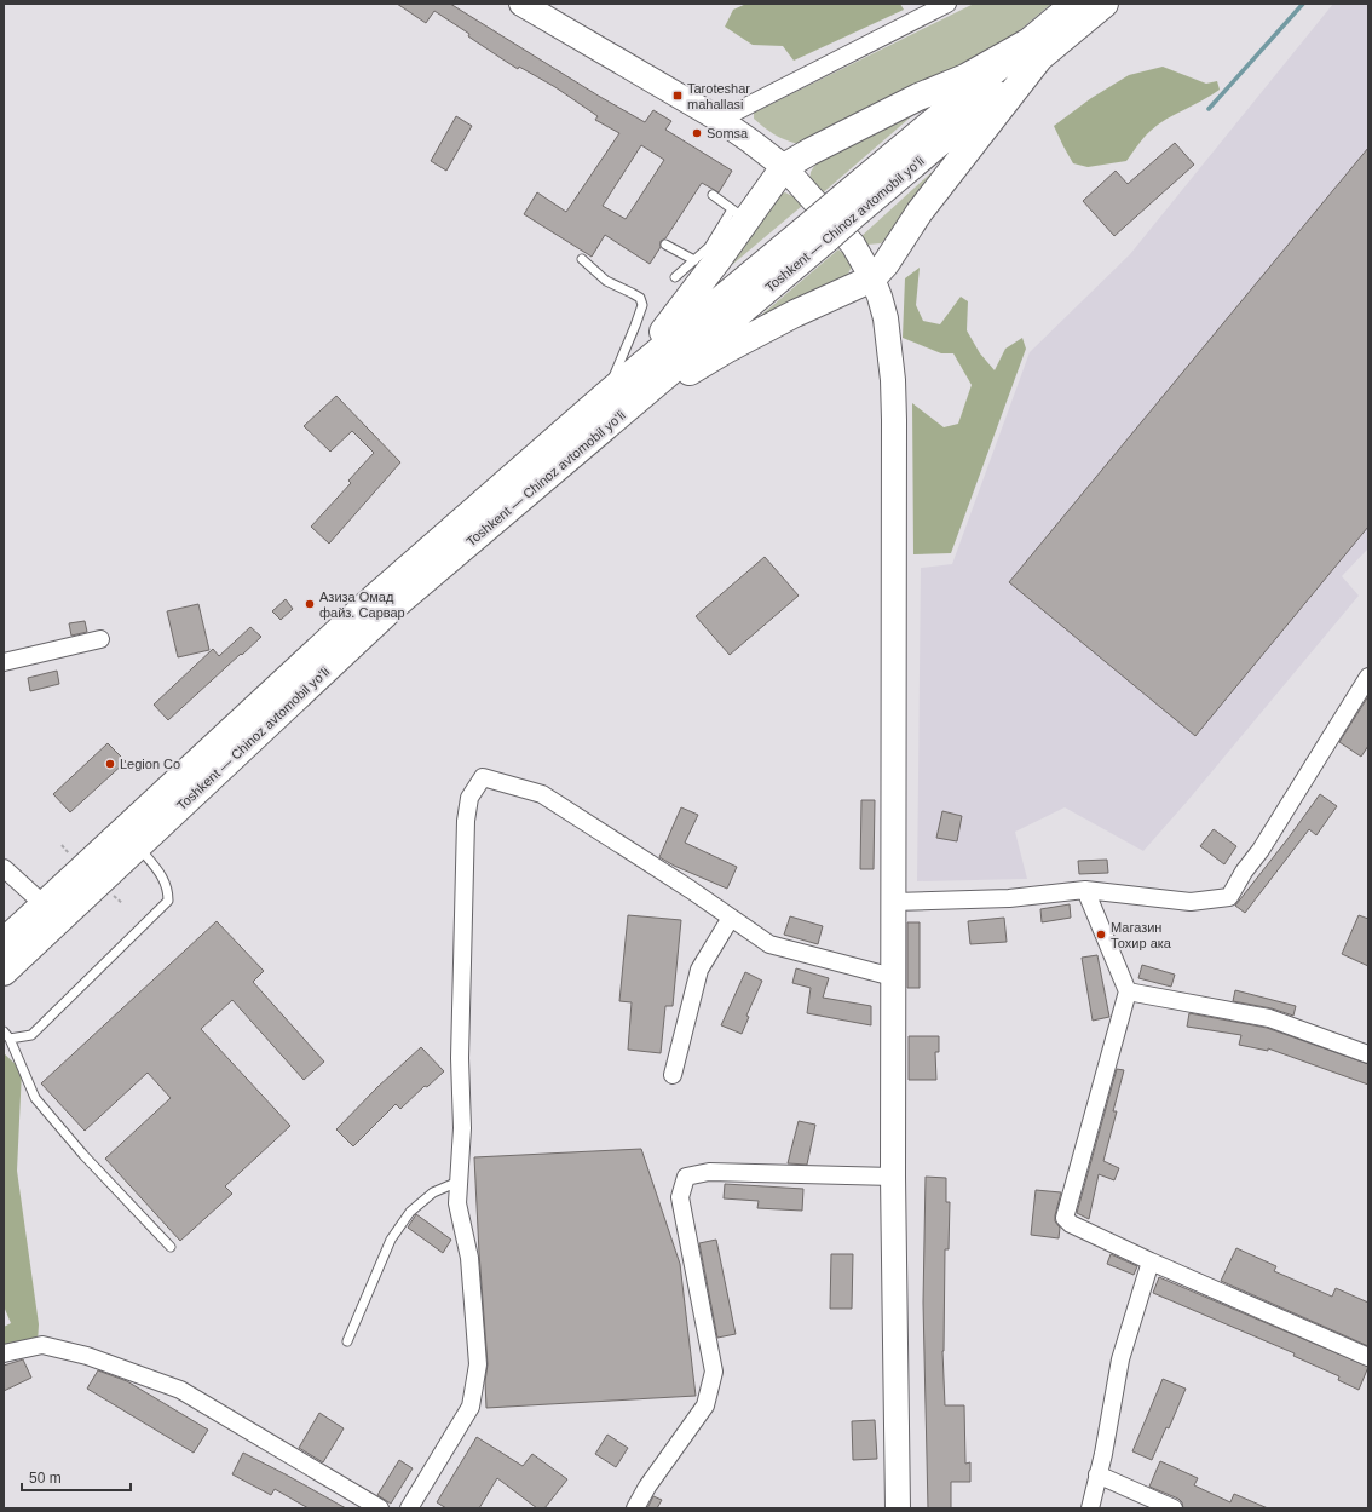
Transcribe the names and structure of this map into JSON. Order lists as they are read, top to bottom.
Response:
{
  "streets": {
    "highway": ["Toshkent — Chinoz avtomobil yoʻli"]
  },
  "places": {
    "transit": ["Taroteshar mahallasi"],
    "other": [
      "Somsa",
      "Азиза Омад файз. Сарвар",
      "Legion Co",
      "Магазин Тохир ака"
    ]
  },
  "scale_bar": "50 m"
}
